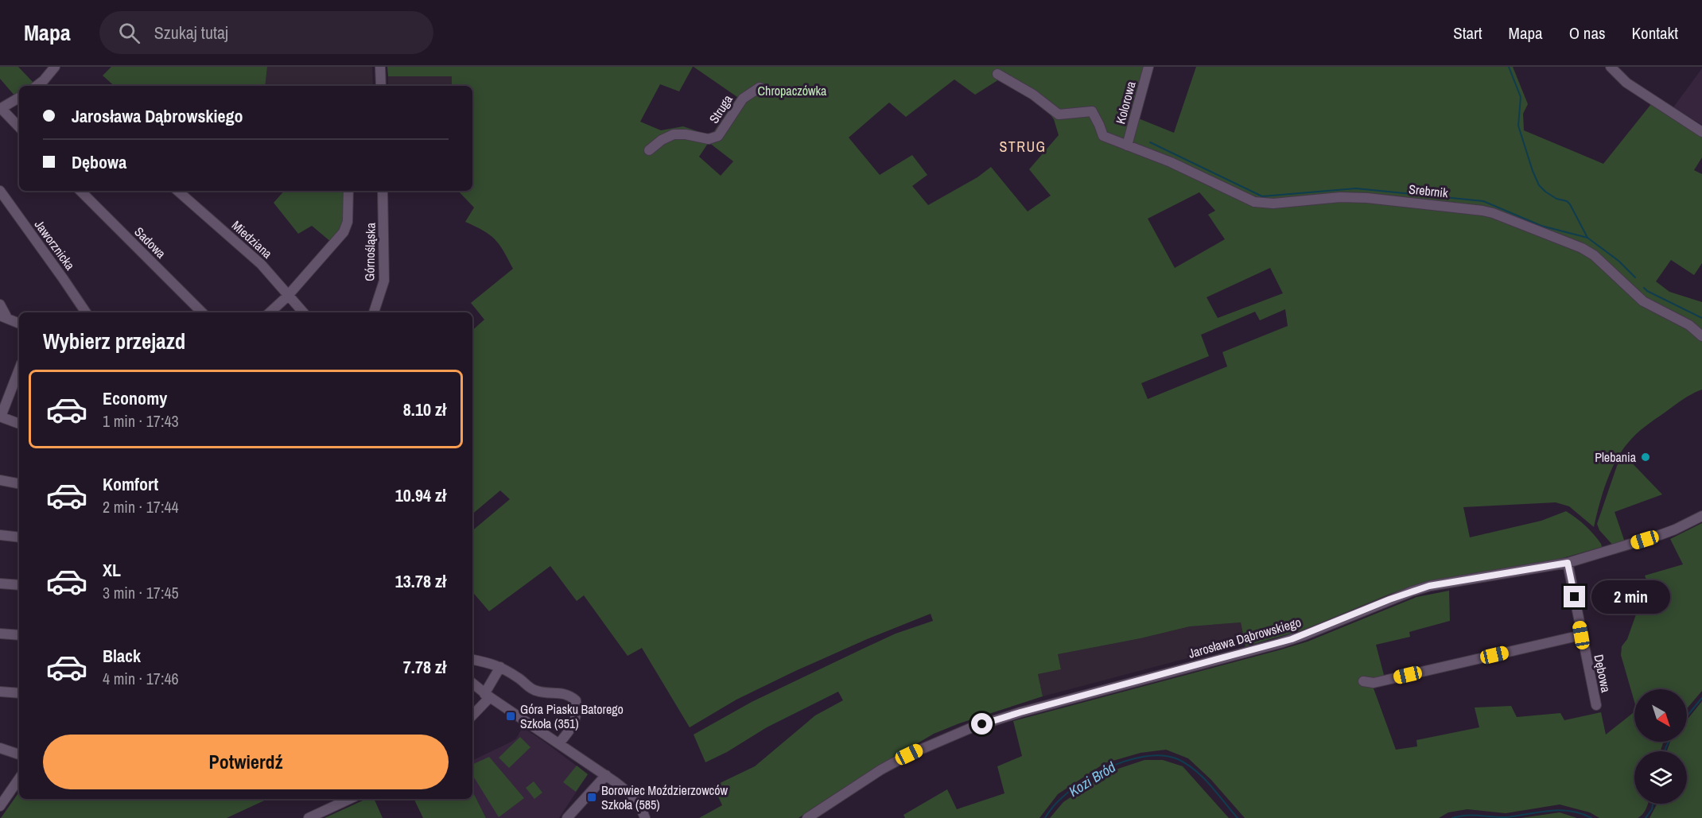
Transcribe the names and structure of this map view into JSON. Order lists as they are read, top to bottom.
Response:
{
  "streets": {
    "street": [
      "Kolorowa",
      "Struga",
      "Srebrnik",
      "Miedziana",
      "Sadowa",
      "Jaworznicka",
      "Górnośląska",
      "Jarosława Dąbrowskiego",
      "Dębowa"
    ]
  },
  "crossings": [
    ["Kolorowa", "Srebrnik"],
    ["Jarosława Dąbrowskiego", "Dębowa"]
  ],
  "districts": ["STRUG"],
  "water": ["Kozi Bród"],
  "parks": ["Chropaczówka"],
  "places": {
    "other": ["Plebania"],
    "transit": ["Góra Piasku Batorego Szkoła (351)", "Borowiec Moździerzowców Szkoła (585)"]
  },
  "north": "bottom right",
  "page": {
    "header": "Mapa",
    "search": "Szukaj tutaj",
    "nav": [
      "Start",
      "Mapa",
      "O nas",
      "Kontakt"
    ],
    "banner": ["Jarosława Dąbrowskiego", "Dębowa"],
    "heading": "Wybierz przejazd",
    "list": [
      {
        "name": "Economy",
        "note": "1 min · 17:43",
        "value": "8.10 zł"
      },
      {
        "name": "Komfort",
        "note": "2 min · 17:44",
        "value": "10.94 zł"
      },
      {
        "name": "XL",
        "note": "3 min · 17:45",
        "value": "13.78 zł"
      },
      {
        "name": "Black",
        "note": "4 min · 17:46",
        "value": "7.78 zł"
      }
    ],
    "bubble": "2 min",
    "buttons": "Potwierdź"
  }
}
